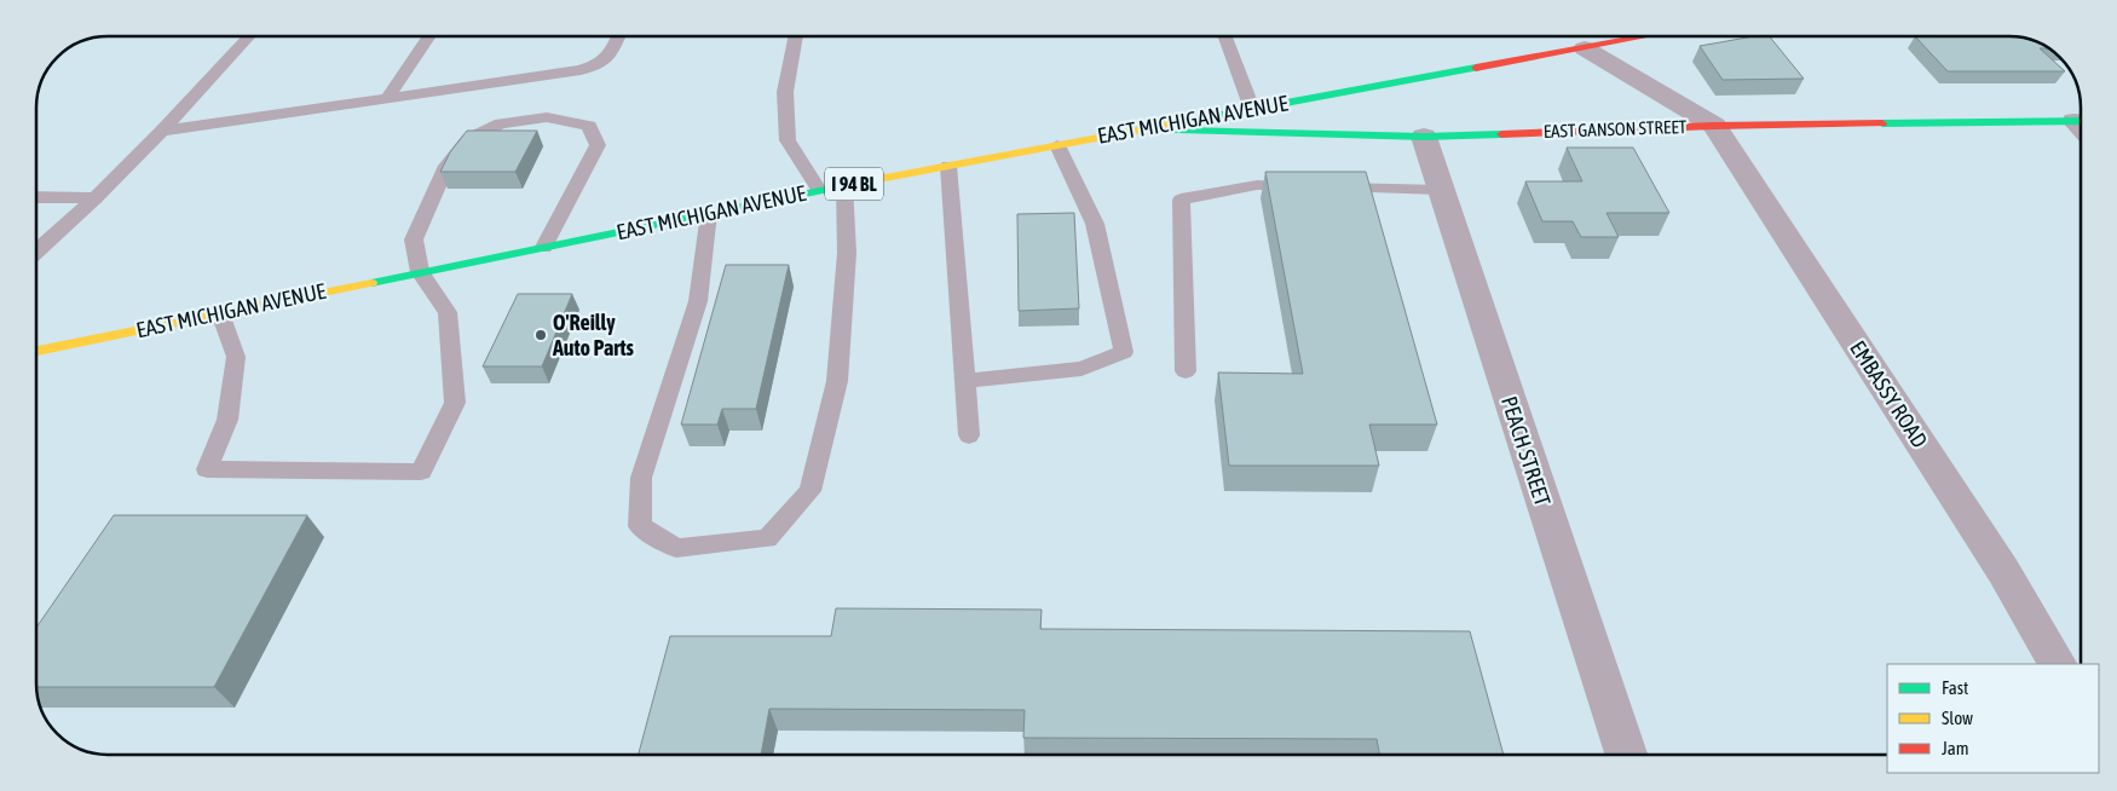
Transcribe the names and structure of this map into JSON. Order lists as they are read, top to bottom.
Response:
{
  "streets": {
    "main road": ["EAST MICHIGAN AVENUE", "EAST GANSON STREET", "I 94 BL"],
    "street": ["EMBASSY ROAD", "PEACH STREET"]
  },
  "crossings": [
    ["EAST MICHIGAN AVENUE", "EAST GANSON STREET"],
    ["EAST GANSON STREET", "EMBASSY ROAD"],
    ["EAST GANSON STREET", "PEACH STREET"]
  ],
  "places": ["O'Reilly Auto Parts"],
  "legend": ["Fast", "Slow", "Jam"]
}
